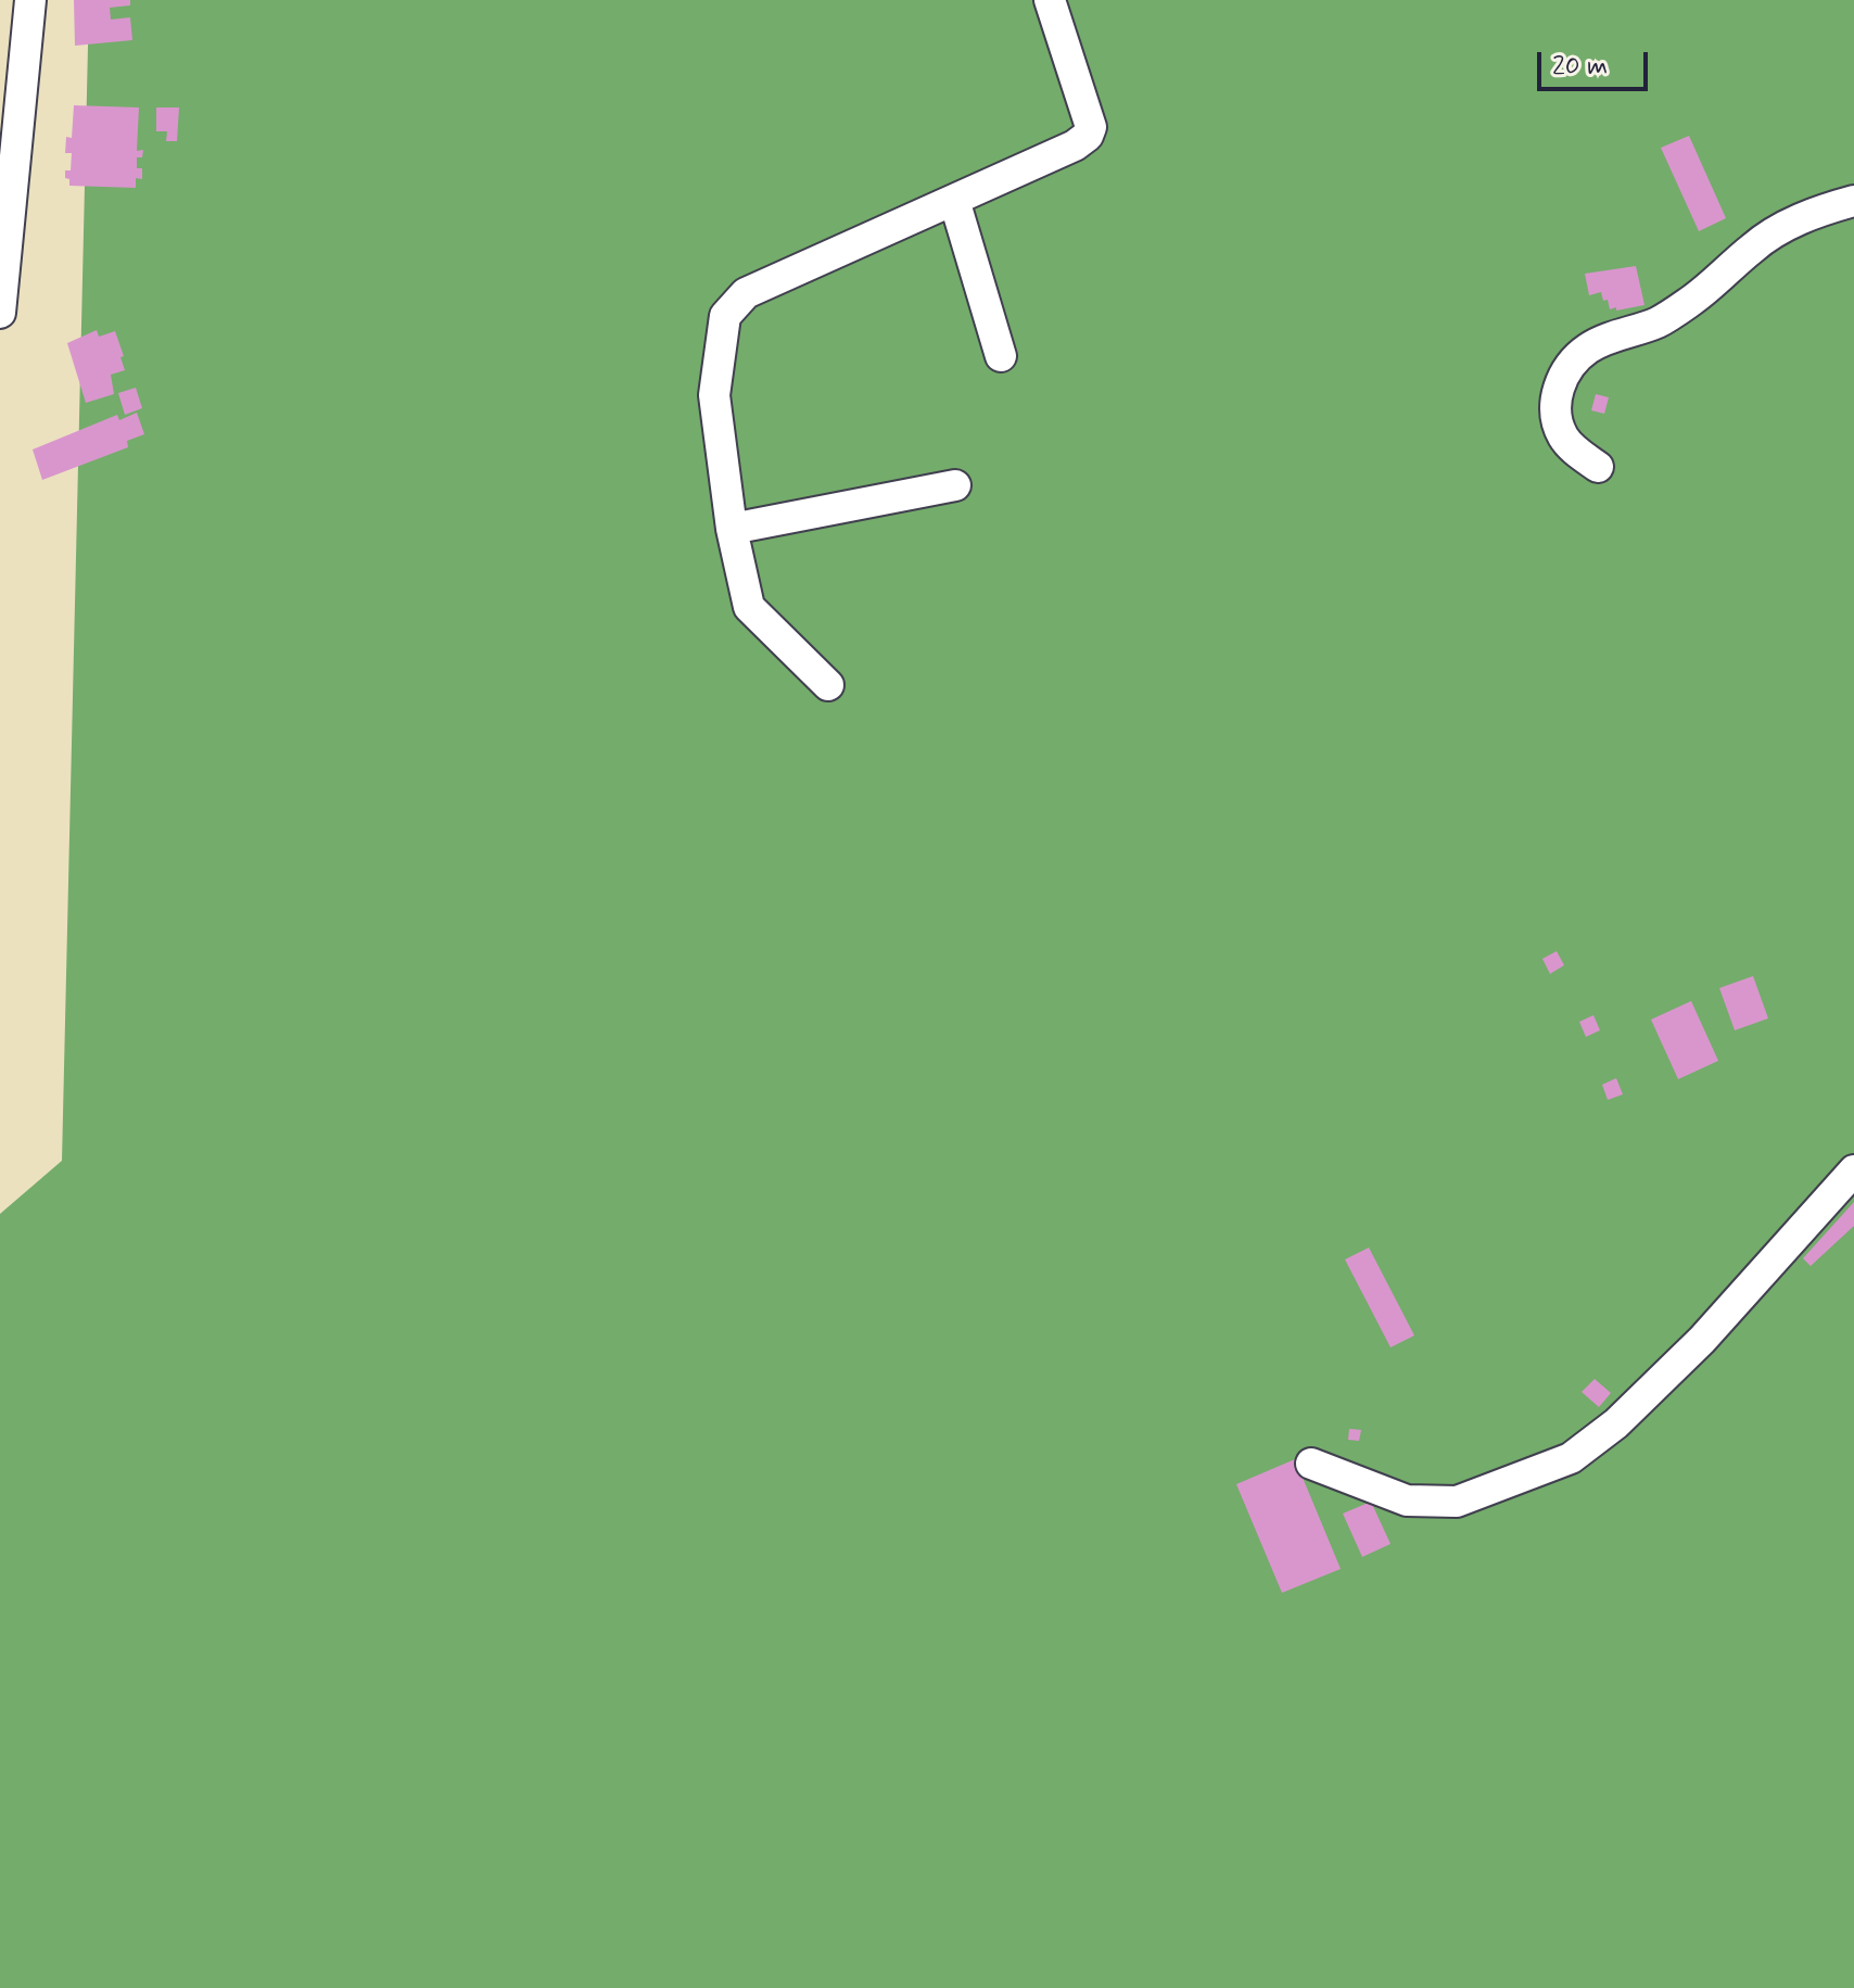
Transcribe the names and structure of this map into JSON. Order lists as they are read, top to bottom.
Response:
{
  "scale_bar": "20 m"
}
